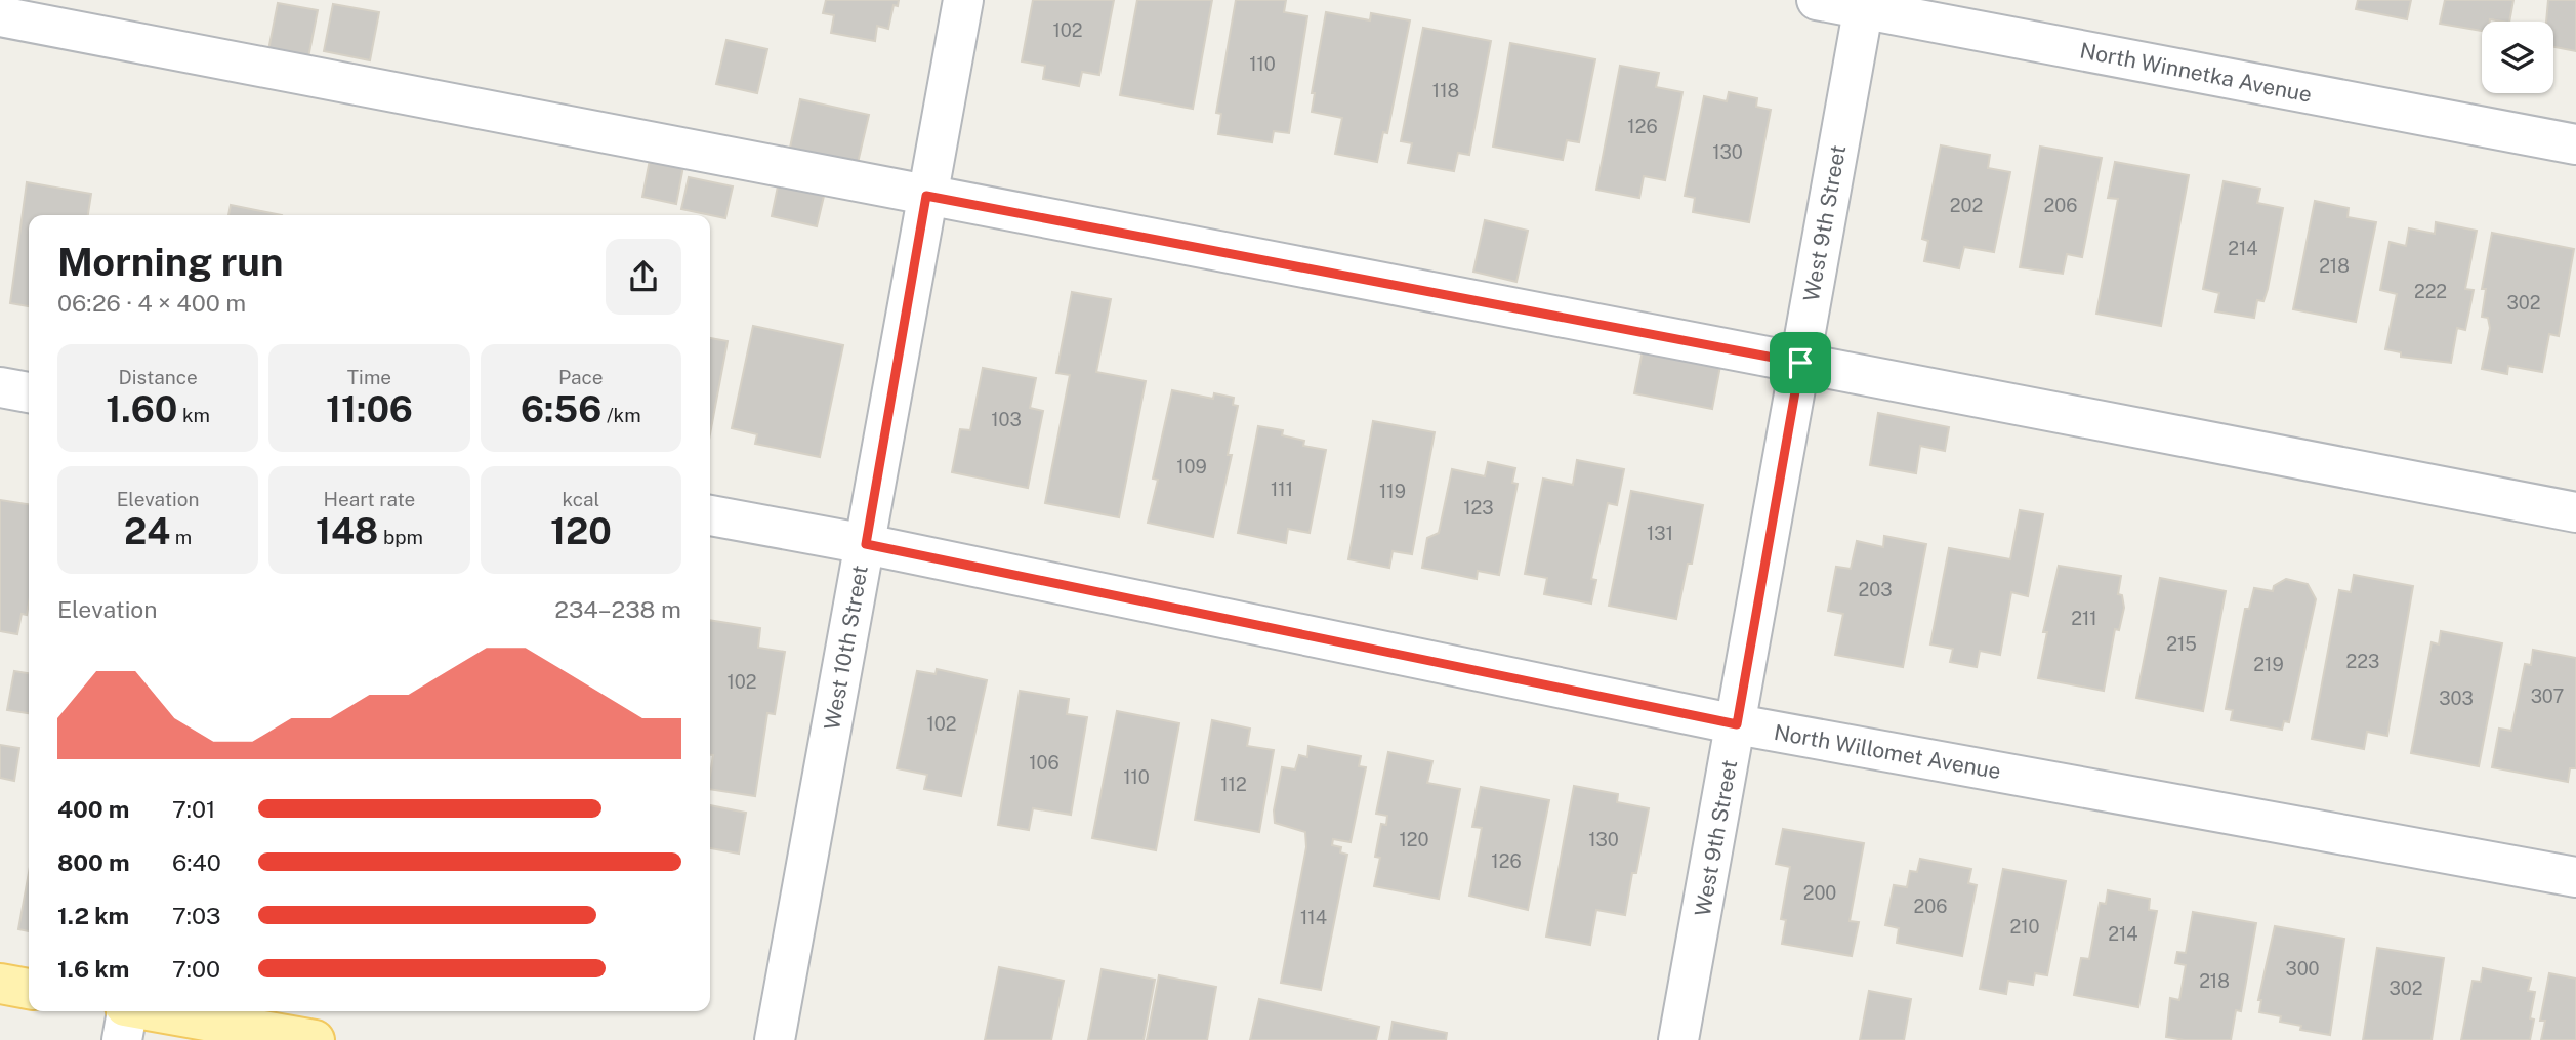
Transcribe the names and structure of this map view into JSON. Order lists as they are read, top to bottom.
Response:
{
  "streets": {
    "street": [
      "North Winnetka Avenue",
      "West 9th Street",
      "West 10th Street",
      "North Willomet Avenue"
    ]
  },
  "crossings": [
    ["North Winnetka Avenue", "West 9th Street"],
    ["West 9th Street", "North Willomet Avenue"],
    ["West 10th Street", "North Willomet Avenue"]
  ],
  "house_numbers": [
    "102",
    "110",
    "118",
    "126",
    "130",
    "202",
    "206",
    "214",
    "218",
    "222",
    "302",
    "103",
    "109",
    "111",
    "119",
    "123",
    "131",
    "203",
    "211",
    "215",
    "223",
    "219",
    "102",
    "307",
    "303",
    "102",
    "106",
    "110",
    "112",
    "120",
    "130",
    "126",
    "200",
    "206",
    "114",
    "210",
    "214",
    "300",
    "218",
    "302"
  ],
  "page": {
    "heading": ["Morning run", "06:26 · 4 × 400 m"],
    "stats": [
      ["Distance", "1.60 km"],
      ["Time", "11:06"],
      ["Pace", "6:56 /km"],
      ["Elevation", "24 m"],
      ["Heart rate", "148 bpm"],
      ["kcal", "120"]
    ],
    "chart": ["Elevation", "234–238 m"],
    "list": [
      {
        "name": "400 m",
        "note": "7:01"
      },
      {
        "name": "800 m",
        "note": "6:40"
      },
      {
        "name": "1.2 km",
        "note": "7:03"
      },
      {
        "name": "1.6 km",
        "note": "7:00"
      }
    ]
  }
}
